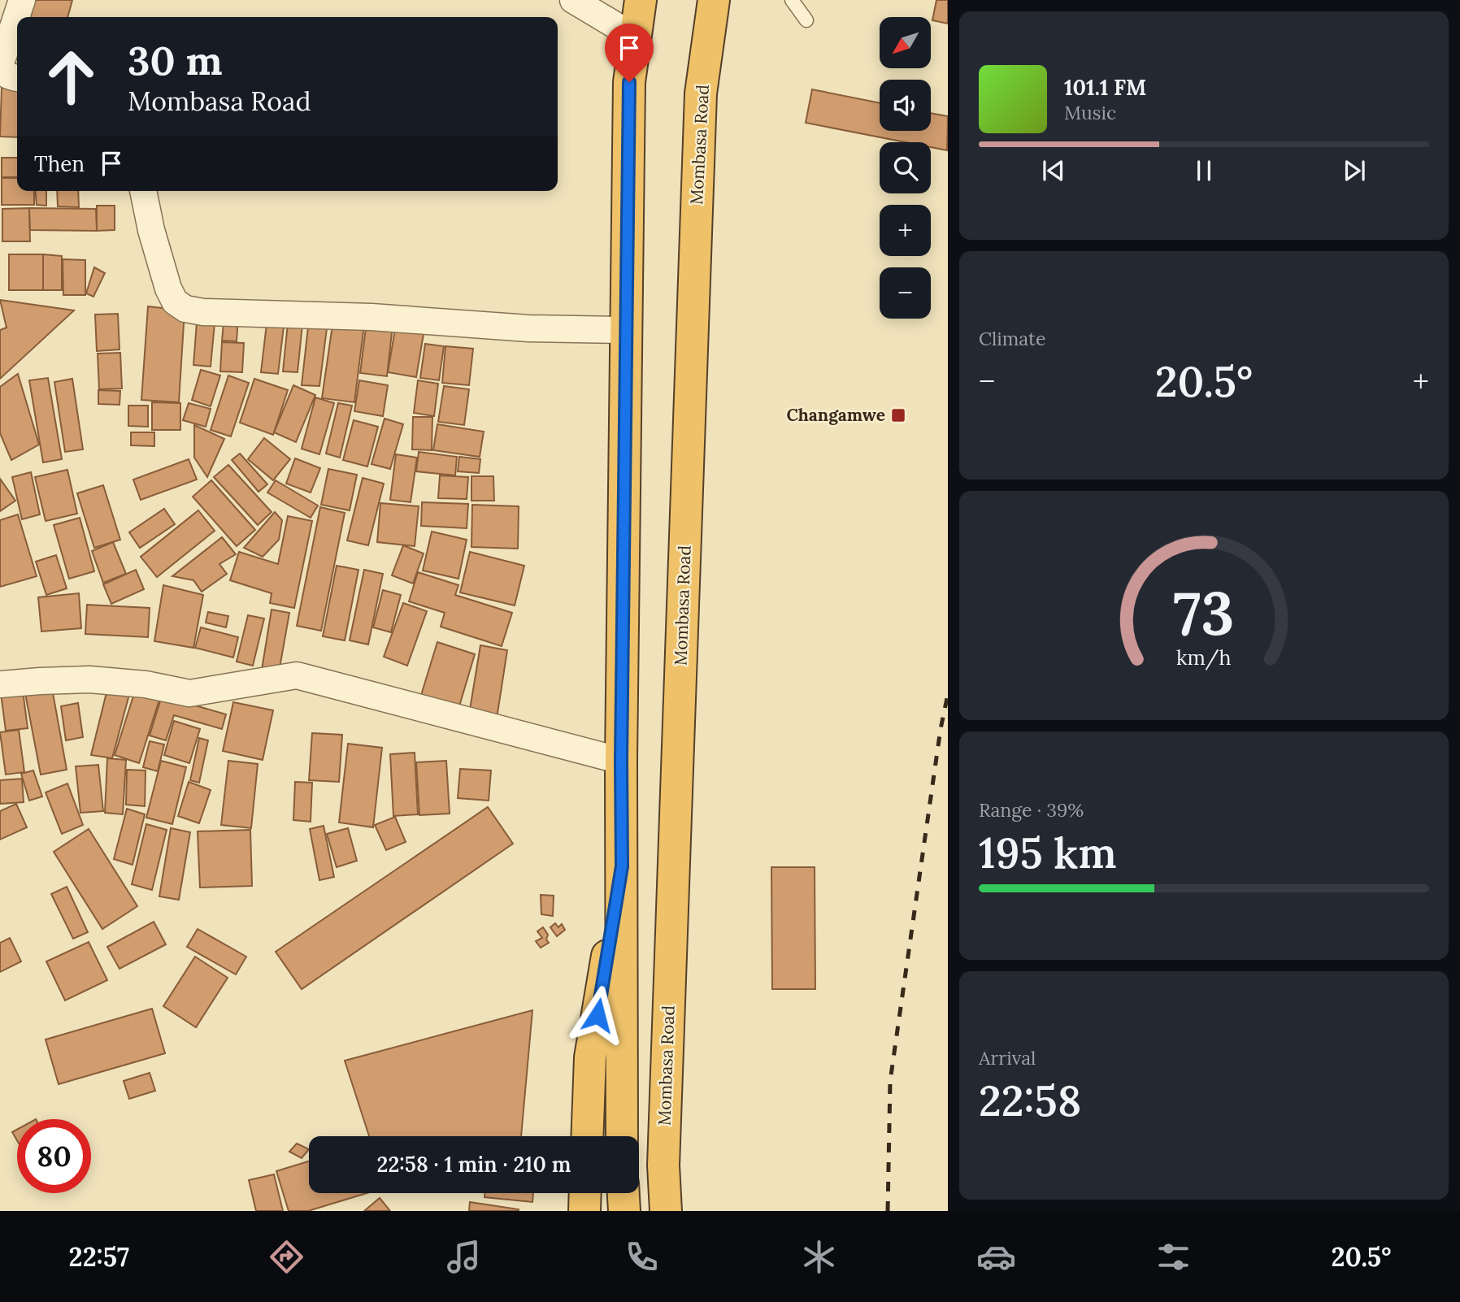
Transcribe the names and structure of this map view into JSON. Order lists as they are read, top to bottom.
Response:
{
  "streets": {
    "highway": ["Mombasa Road"]
  },
  "places": {
    "transit": ["Changamwe"]
  },
  "north": "bottom left",
  "page": {
    "map_buttons": ["+", "−"],
    "turn": ["30 m", "Mombasa Road"],
    "song": ["101.1 FM", "Music"],
    "then": "Then",
    "tile": [
      "Climate",
      ["Range · 39%", "195 km"],
      ["Arrival", "22:58"]
    ],
    "heat": ["−", "20.5°", "+"],
    "limit": "80",
    "trip": "22:58 · 1 min · 210 m",
    "tabs": ["22:57", "20.5°"],
    "gauge": ["73", "km/h"]
  }
}
